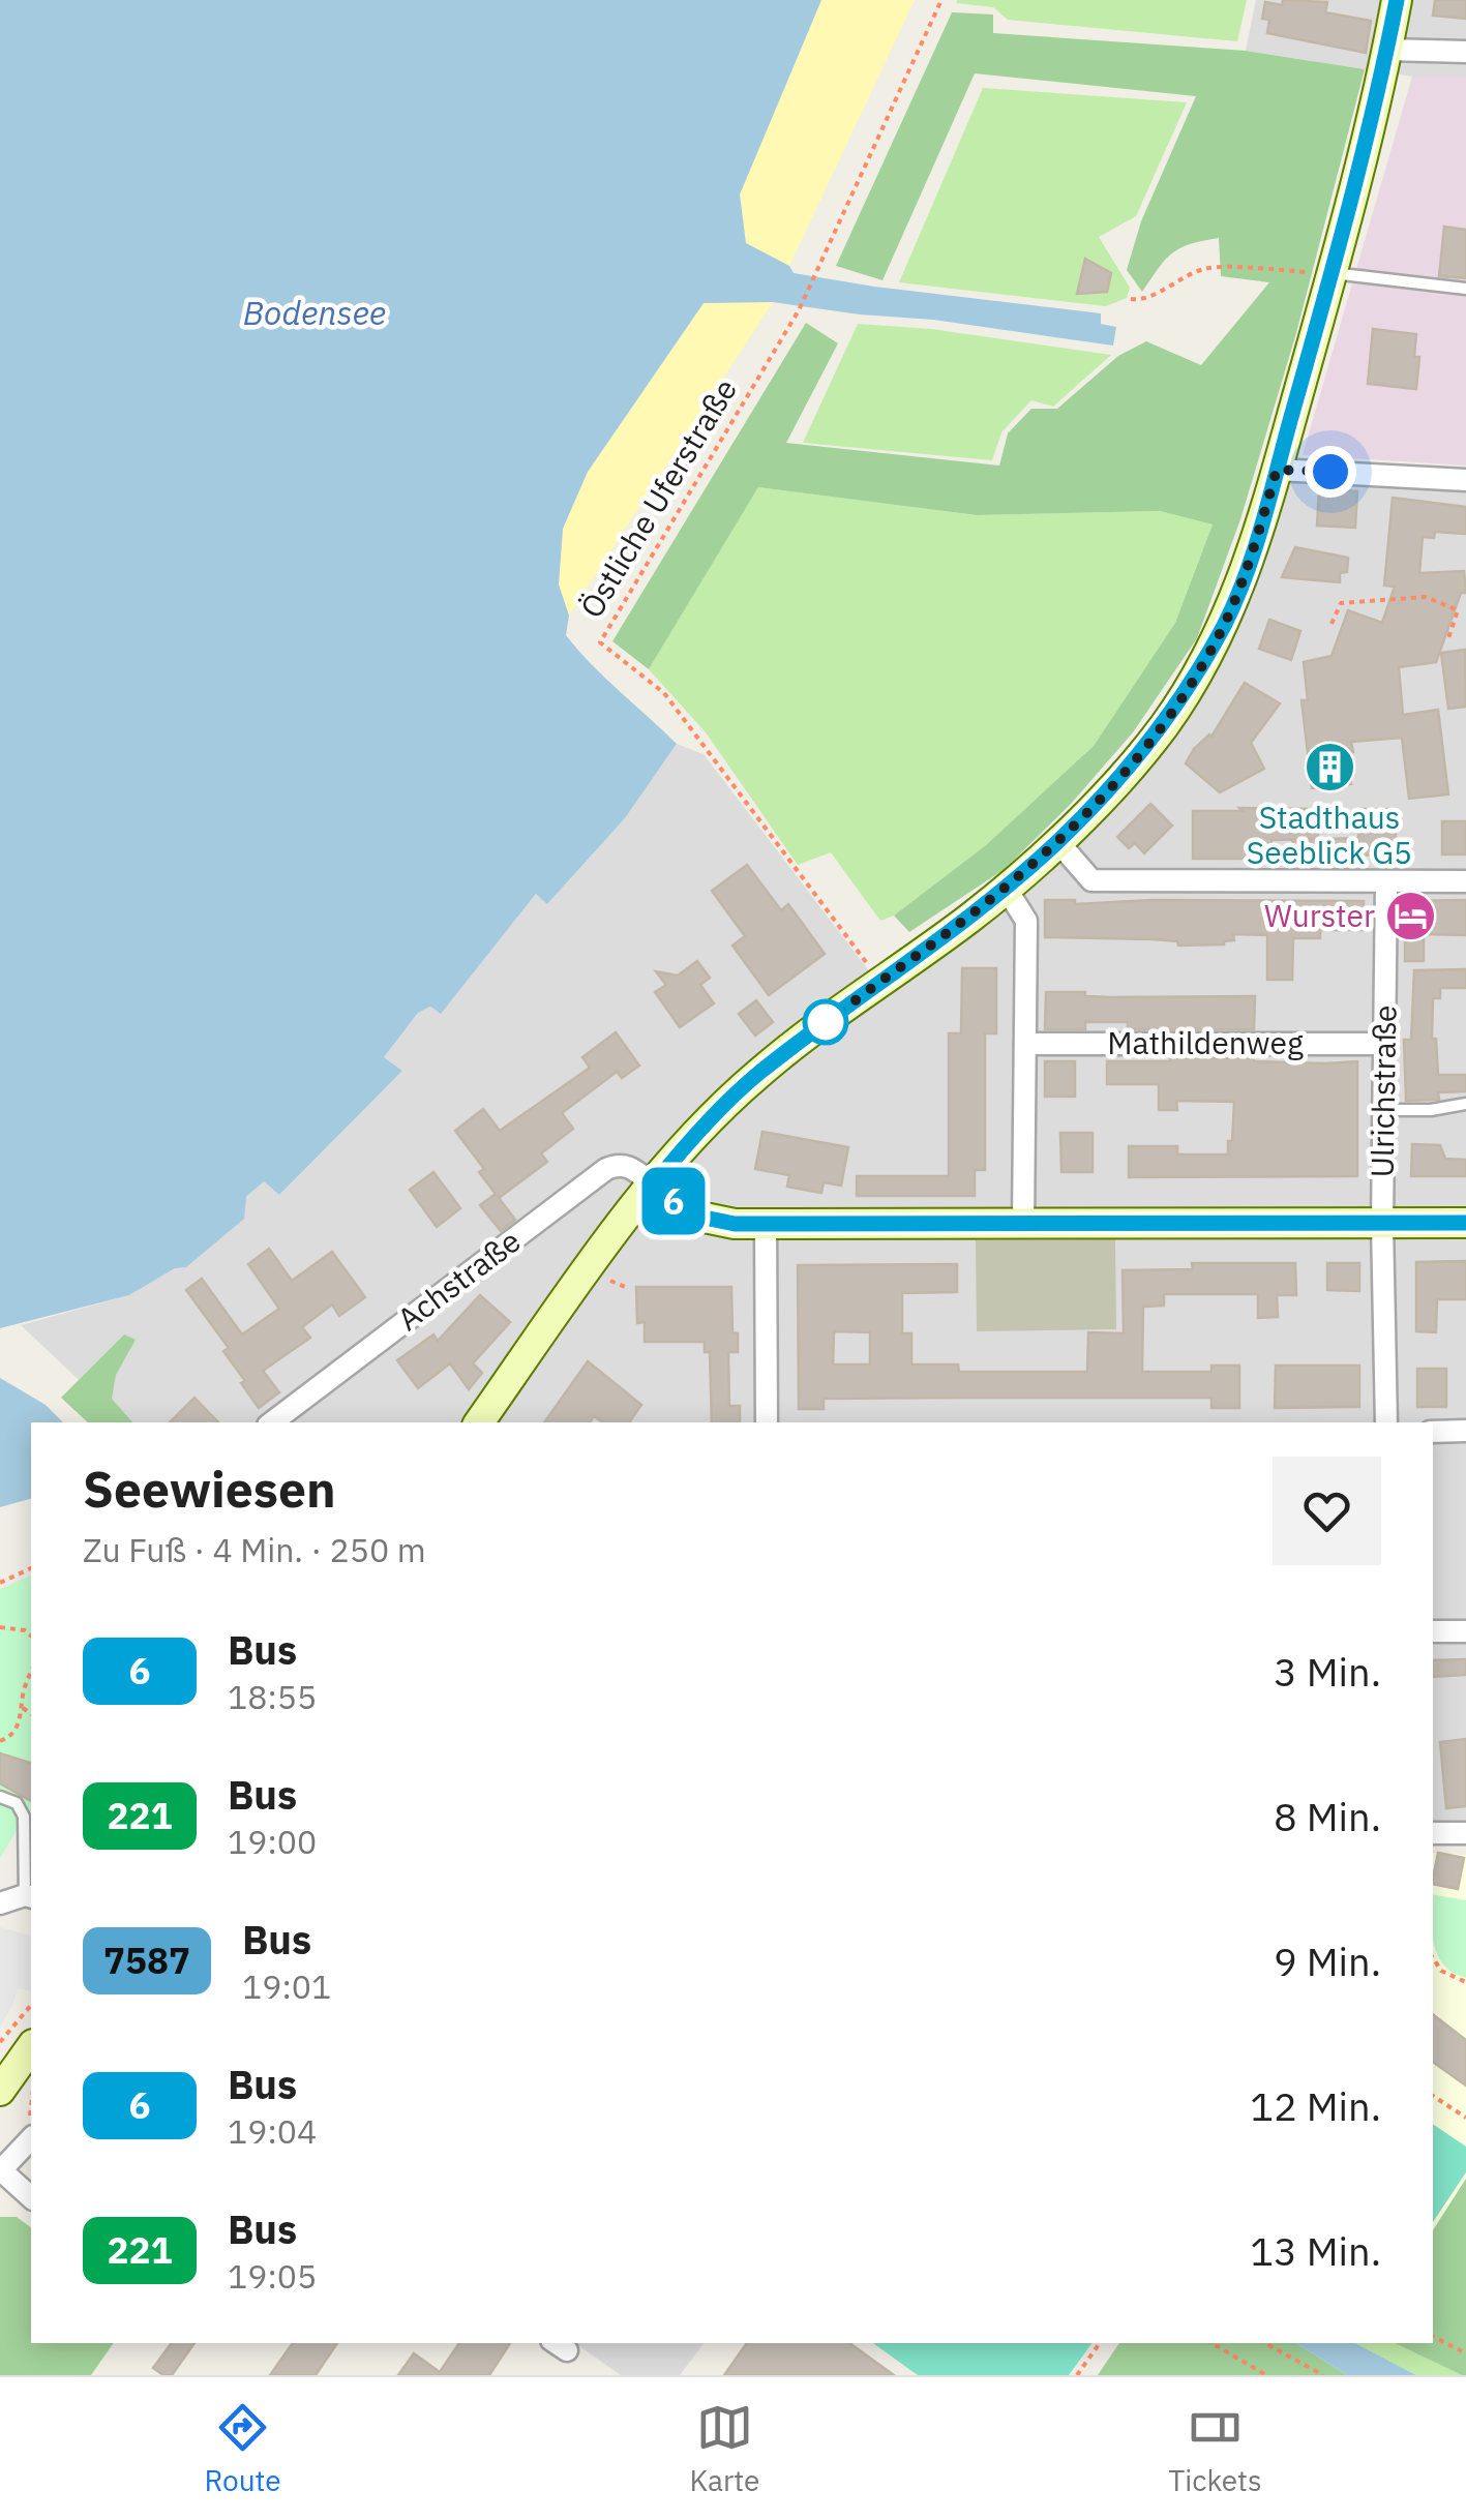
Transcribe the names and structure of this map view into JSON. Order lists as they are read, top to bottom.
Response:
{
  "streets": {
    "street": ["Mathildenweg", "Ulrichstraße", "Achstraße"],
    "path": ["Östliche Uferstraße"]
  },
  "crossings": [
    ["Mathildenweg", "Ulrichstraße"]
  ],
  "water": ["Bodensee"],
  "places": {
    "building": ["Stadthaus Seeblick G5"],
    "hotel": ["Wurster"]
  },
  "lines": ["bus line 6"],
  "page": {
    "on_map": "6",
    "heading": ["Seewiesen", "Zu Fuß · 4 Min. · 250 m"],
    "list": [
      {
        "mark": "6",
        "name": "Bus",
        "note": "18:55",
        "value": "3 Min."
      },
      {
        "mark": "221",
        "name": "Bus",
        "note": "19:00",
        "value": "8 Min."
      },
      {
        "mark": "7587",
        "name": "Bus",
        "note": "19:01",
        "value": "9 Min."
      },
      {
        "mark": "6",
        "name": "Bus",
        "note": "19:04",
        "value": "12 Min."
      },
      {
        "mark": "221",
        "name": "Bus",
        "note": "19:05",
        "value": "13 Min."
      }
    ],
    "tabs": ["Route", "Karte", "Tickets"]
  }
}
